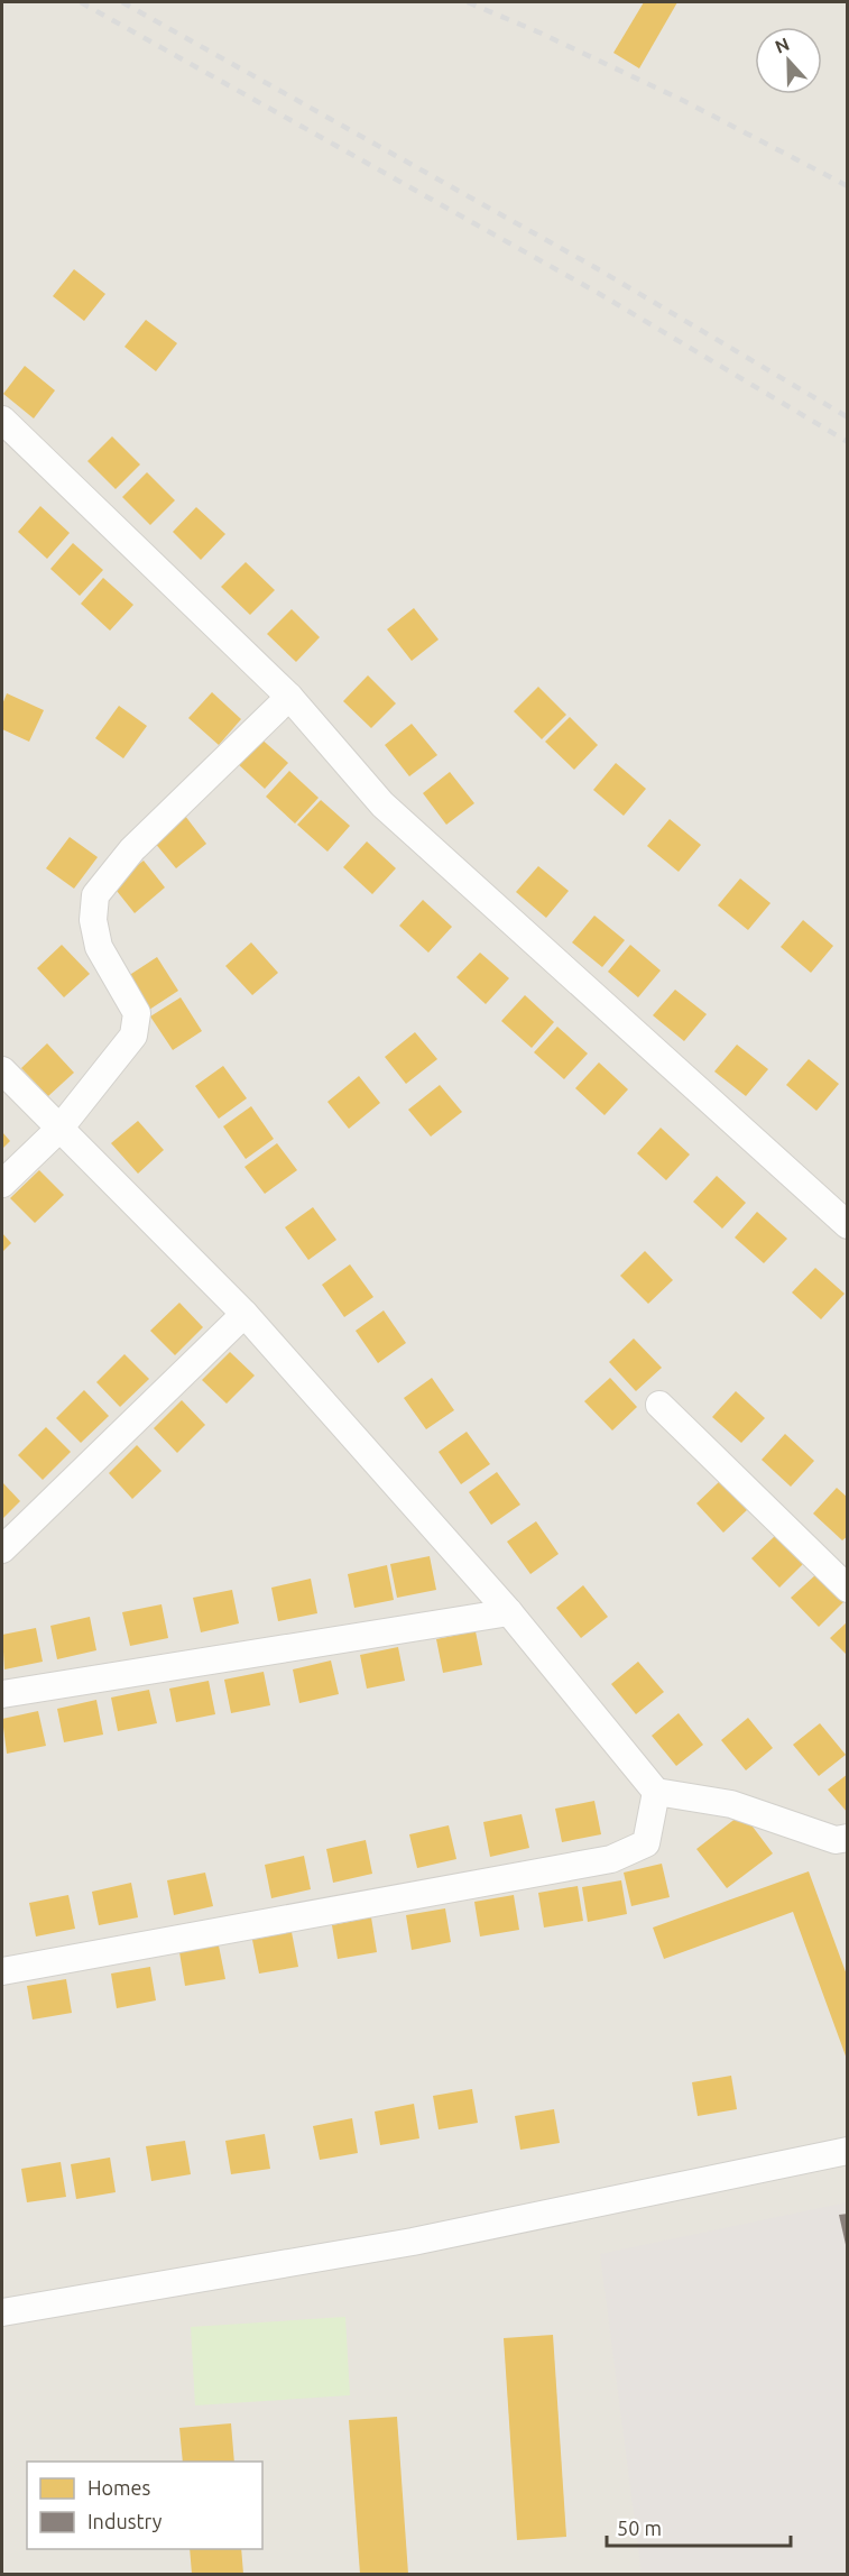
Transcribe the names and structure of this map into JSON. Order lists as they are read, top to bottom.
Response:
{
  "legend": ["Homes", "Industry"],
  "scale_bar": "50 m",
  "north": "top"
}
